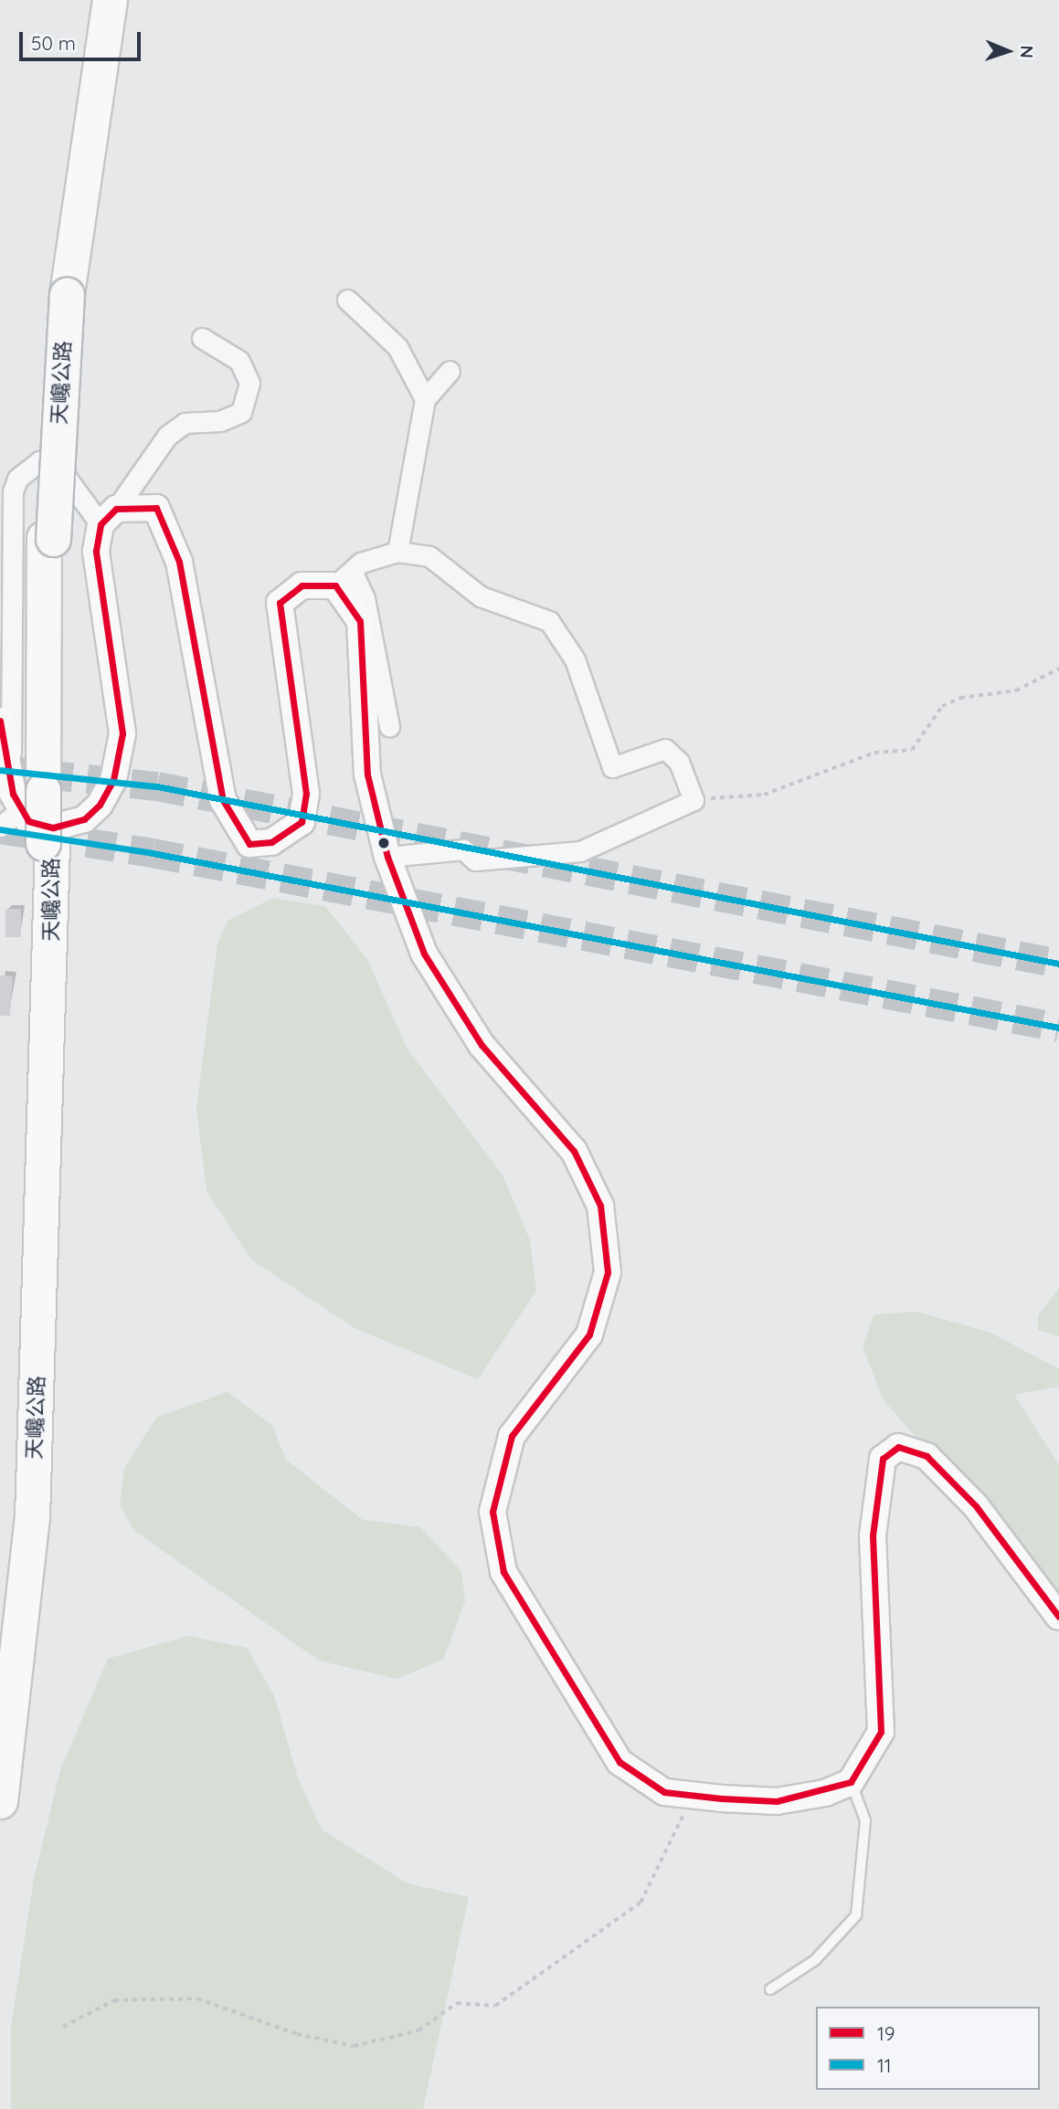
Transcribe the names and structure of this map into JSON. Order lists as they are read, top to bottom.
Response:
{
  "streets": {
    "highway": ["天巉公路"]
  },
  "lines": ["transit line 19", "transit line 11"],
  "legend": ["19", "11"],
  "scale_bar": "50 m",
  "north": "right"
}
